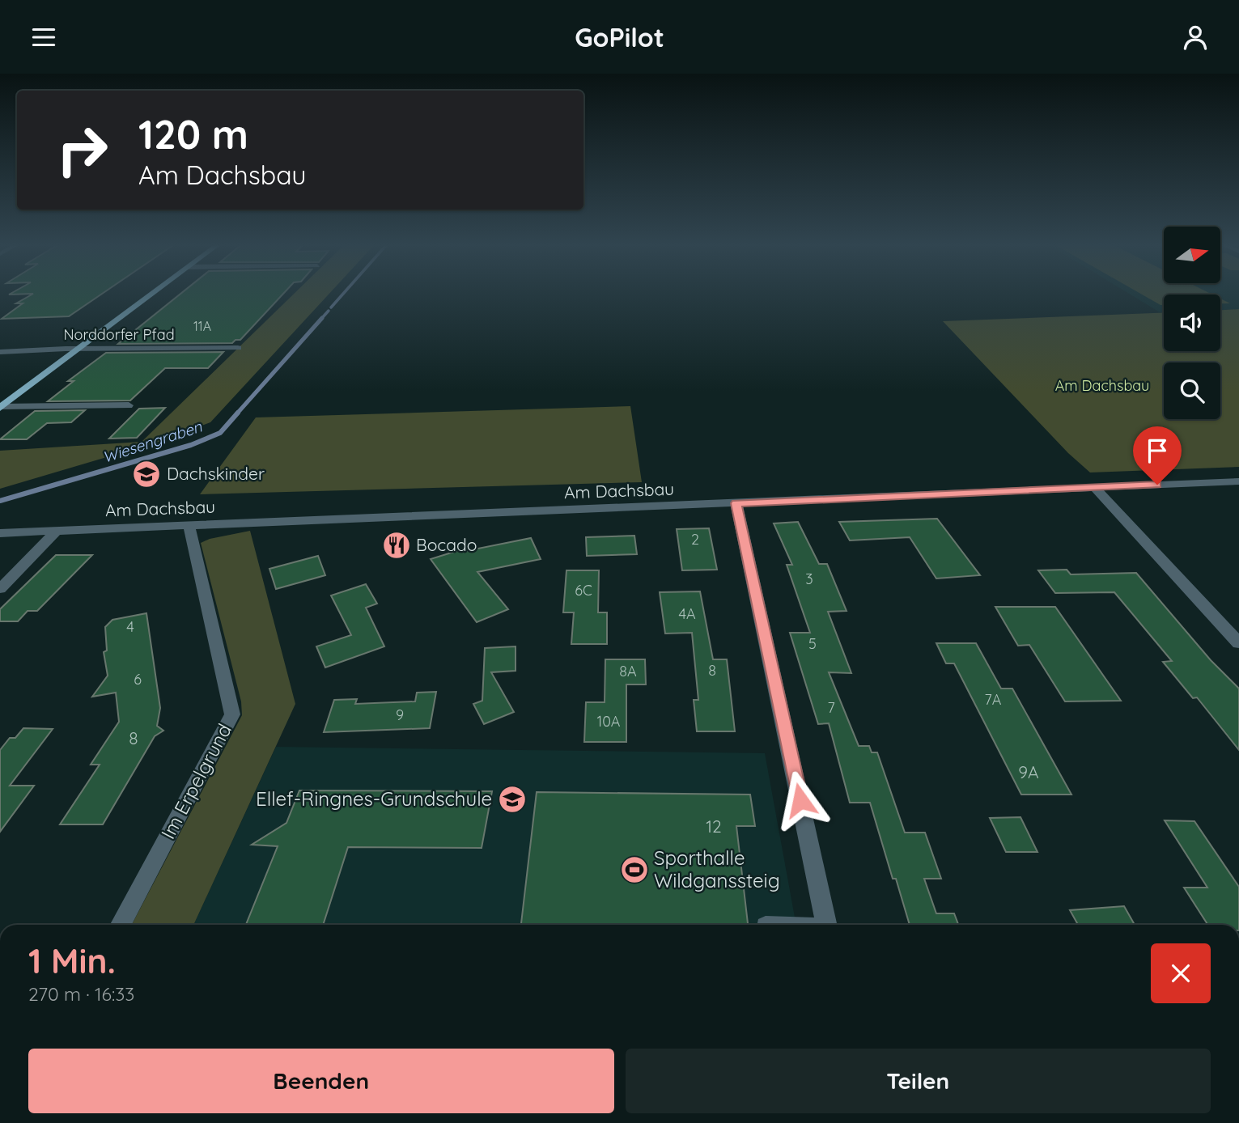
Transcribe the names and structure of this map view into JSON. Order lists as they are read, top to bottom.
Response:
{
  "streets": {
    "street": ["Norddorfer Pfad", "Am Dachsbau", "Im Erpelgrund"]
  },
  "crossings": [
    ["Am Dachsbau", "Im Erpelgrund"]
  ],
  "water": ["Wiesengraben"],
  "parks": ["Am Dachsbau"],
  "places": {
    "school or university": ["Dachskinder", "Ellef-Ringnes-Grundschule"],
    "restaurant": ["Bocado"],
    "sports": ["Sporthalle Wildganssteig"]
  },
  "house_numbers": [
    "11A",
    "2",
    "3",
    "6C",
    "4A",
    "4",
    "5",
    "8",
    "8A",
    "6",
    "7A",
    "7",
    "9",
    "10A",
    "8",
    "9A",
    "12"
  ],
  "north": "right",
  "page": {
    "header": "GoPilot",
    "turn": ["120 m", "Am Dachsbau"],
    "heading": ["1 Min.", "270 m · 16:33"],
    "buttons": ["Beenden", "Teilen"]
  }
}
